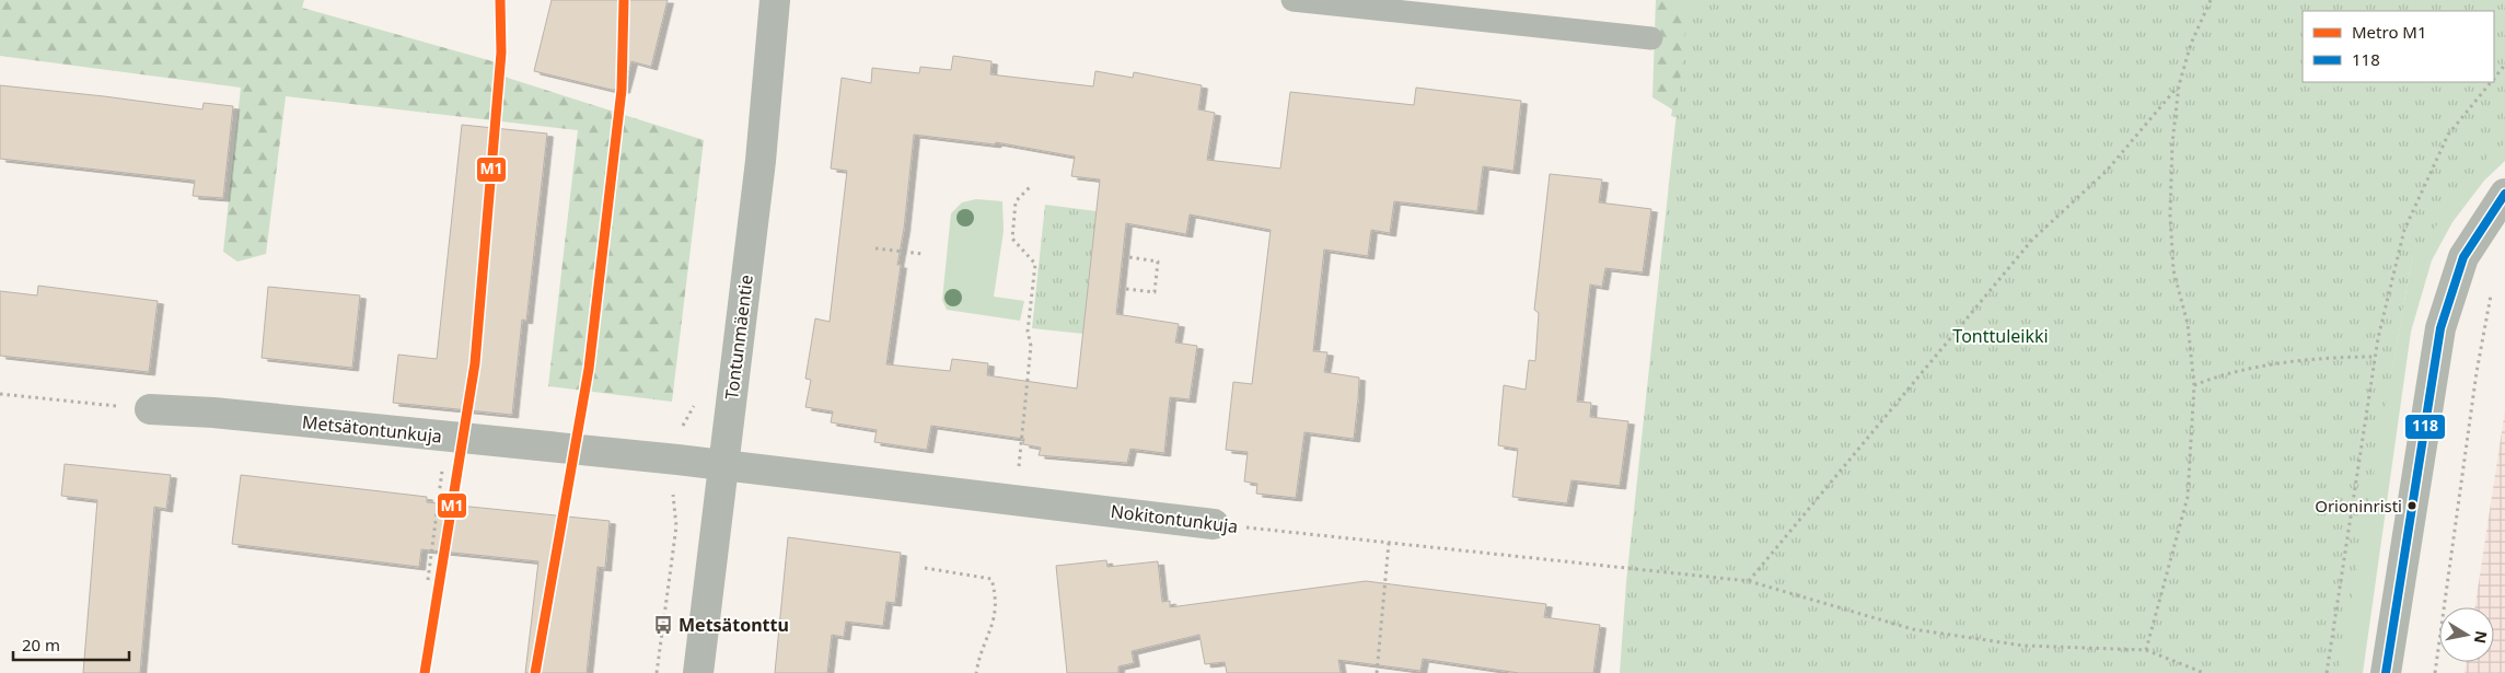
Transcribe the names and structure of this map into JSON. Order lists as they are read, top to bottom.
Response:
{
  "streets": {
    "street": ["Tontunmäentie", "Metsätontunkuja", "Nokitontunkuja"]
  },
  "crossings": [
    ["Tontunmäentie", "Metsätontunkuja"],
    ["Tontunmäentie", "Nokitontunkuja"],
    ["Metsätontunkuja", "Nokitontunkuja"]
  ],
  "parks": ["Tonttuleikki"],
  "places": {
    "other": ["Orioninristi"],
    "bus stop": ["Metsätonttu"]
  },
  "lines": ["metro line M1", "transit line 118"],
  "legend": ["Metro M1", "118"],
  "scale_bar": "20 m",
  "north": "right"
}
